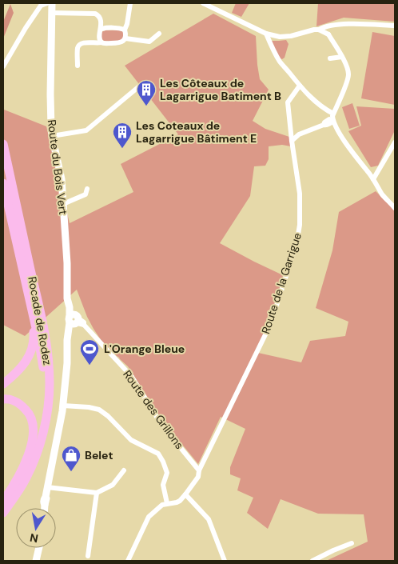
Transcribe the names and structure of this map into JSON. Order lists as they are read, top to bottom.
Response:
{
  "streets": {
    "highway": ["Rocade de Rodez"],
    "street": ["Route du Bois Vert", "Route de la Garrigue", "Route des Grillons"]
  },
  "crossings": [
    ["Route du Bois Vert", "Route des Grillons"],
    ["Route de la Garrigue", "Route des Grillons"]
  ],
  "places": {
    "building": ["Les Côteaux de Lagarrigue Batiment B", "Les Coteaux de Lagarrigue Bâtiment E"],
    "sports": ["L'Orange Bleue"],
    "shop": ["Belet"]
  },
  "north": "bottom"
}
